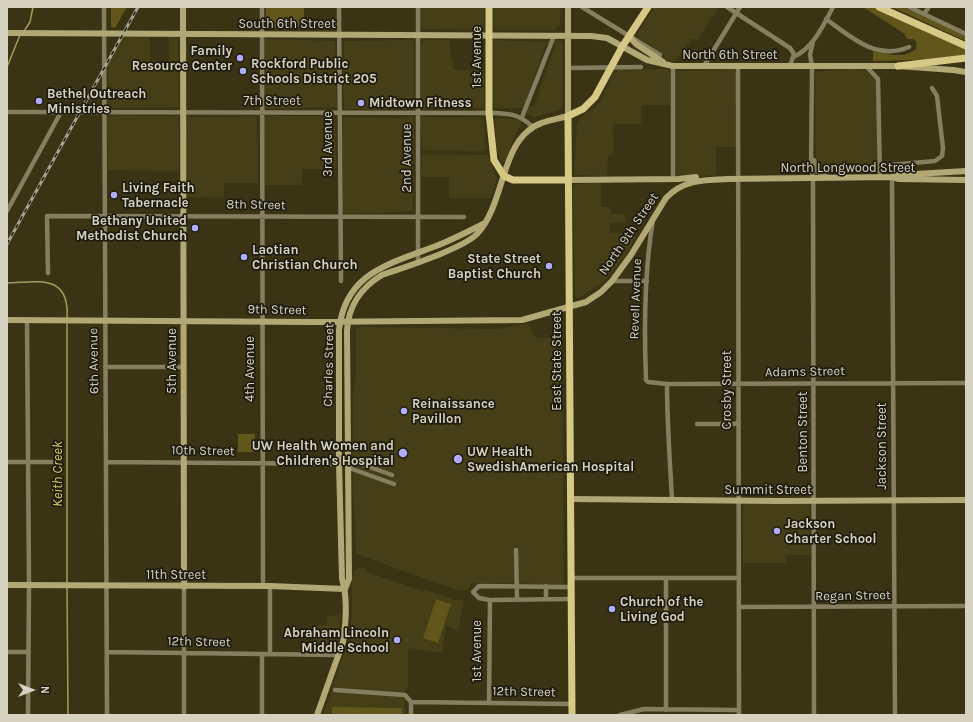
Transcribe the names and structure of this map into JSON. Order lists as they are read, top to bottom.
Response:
{
  "streets": {
    "main road": [
      "South 6th Street",
      "North 6th Street",
      "1st Avenue",
      "North Longwood Street",
      "North 9th Street",
      "9th Street",
      "5th Avenue",
      "East State Street",
      "Charles Street",
      "Summit Street",
      "11th Street"
    ],
    "street": [
      "7th Street",
      "3rd Avenue",
      "2nd Avenue",
      "8th Street",
      "Revell Avenue",
      "6th Avenue",
      "4th Avenue",
      "Adams Street",
      "Crosby Street",
      "Benton Street",
      "Jackson Street",
      "10th Street",
      "Regan Street",
      "12th Street"
    ]
  },
  "crossings": [
    ["South 6th Street", "North 6th Street"],
    ["South 6th Street", "1st Avenue"],
    ["South 6th Street", "3rd Avenue"],
    ["South 6th Street", "2nd Avenue"],
    ["South 6th Street", "6th Avenue"],
    ["South 6th Street", "5th Avenue"],
    ["South 6th Street", "East State Street"],
    ["South 6th Street", "4th Avenue"],
    ["North 6th Street", "East State Street"],
    ["North 6th Street", "Crosby Street"],
    ["North 6th Street", "Benton Street"],
    ["1st Avenue", "7th Street"],
    ["1st Avenue", "Charles Street"],
    ["1st Avenue", "12th Street"],
    ["7th Street", "3rd Avenue"],
    ["7th Street", "2nd Avenue"],
    ["7th Street", "6th Avenue"],
    ["7th Street", "5th Avenue"],
    ["7th Street", "4th Avenue"],
    ["3rd Avenue", "8th Street"],
    ["2nd Avenue", "8th Street"],
    ["2nd Avenue", "Charles Street"],
    ["North Longwood Street", "North 9th Street"],
    ["North Longwood Street", "East State Street"],
    ["North Longwood Street", "Crosby Street"],
    ["North Longwood Street", "Benton Street"],
    ["North Longwood Street", "Jackson Street"],
    ["8th Street", "6th Avenue"],
    ["8th Street", "5th Avenue"],
    ["8th Street", "4th Avenue"],
    ["North 9th Street", "Revell Avenue"],
    ["North 9th Street", "9th Street"],
    ["North 9th Street", "East State Street"],
    ["Revell Avenue", "Adams Street"],
    ["9th Street", "6th Avenue"],
    ["9th Street", "5th Avenue"],
    ["9th Street", "East State Street"],
    ["9th Street", "Charles Street"],
    ["9th Street", "4th Avenue"],
    ["6th Avenue", "10th Street"],
    ["6th Avenue", "11th Street"],
    ["6th Avenue", "12th Street"],
    ["5th Avenue", "10th Street"],
    ["5th Avenue", "11th Street"],
    ["5th Avenue", "12th Street"],
    ["East State Street", "Charles Street"],
    ["East State Street", "Summit Street"],
    ["East State Street", "12th Street"],
    ["Charles Street", "10th Street"],
    ["Charles Street", "11th Street"],
    ["Charles Street", "12th Street"],
    ["4th Avenue", "10th Street"],
    ["4th Avenue", "11th Street"],
    ["4th Avenue", "12th Street"],
    ["Adams Street", "Crosby Street"],
    ["Adams Street", "Benton Street"],
    ["Adams Street", "Jackson Street"],
    ["Crosby Street", "Summit Street"],
    ["Crosby Street", "Regan Street"],
    ["Benton Street", "Summit Street"],
    ["Benton Street", "Regan Street"],
    ["Jackson Street", "Summit Street"],
    ["Jackson Street", "Regan Street"]
  ],
  "water": ["Keith Creek"],
  "places": [
    "Family Resource Center",
    "Rockford Public Schools District 205",
    "Bethel Outreach Ministries",
    "Midtown Fitness",
    "Living Faith Tabernacle",
    "Bethany United Methodist Church",
    "Laotian Christian Church",
    "State Street Baptist Church",
    "Reinaissance Pavillon",
    "UW Health Women and Children's Hospital",
    "UW Health SwedishAmerican Hospital",
    "Jackson Charter School",
    "Church of the Living God",
    "Abraham Lincoln Middle School"
  ],
  "north": "right"
}
